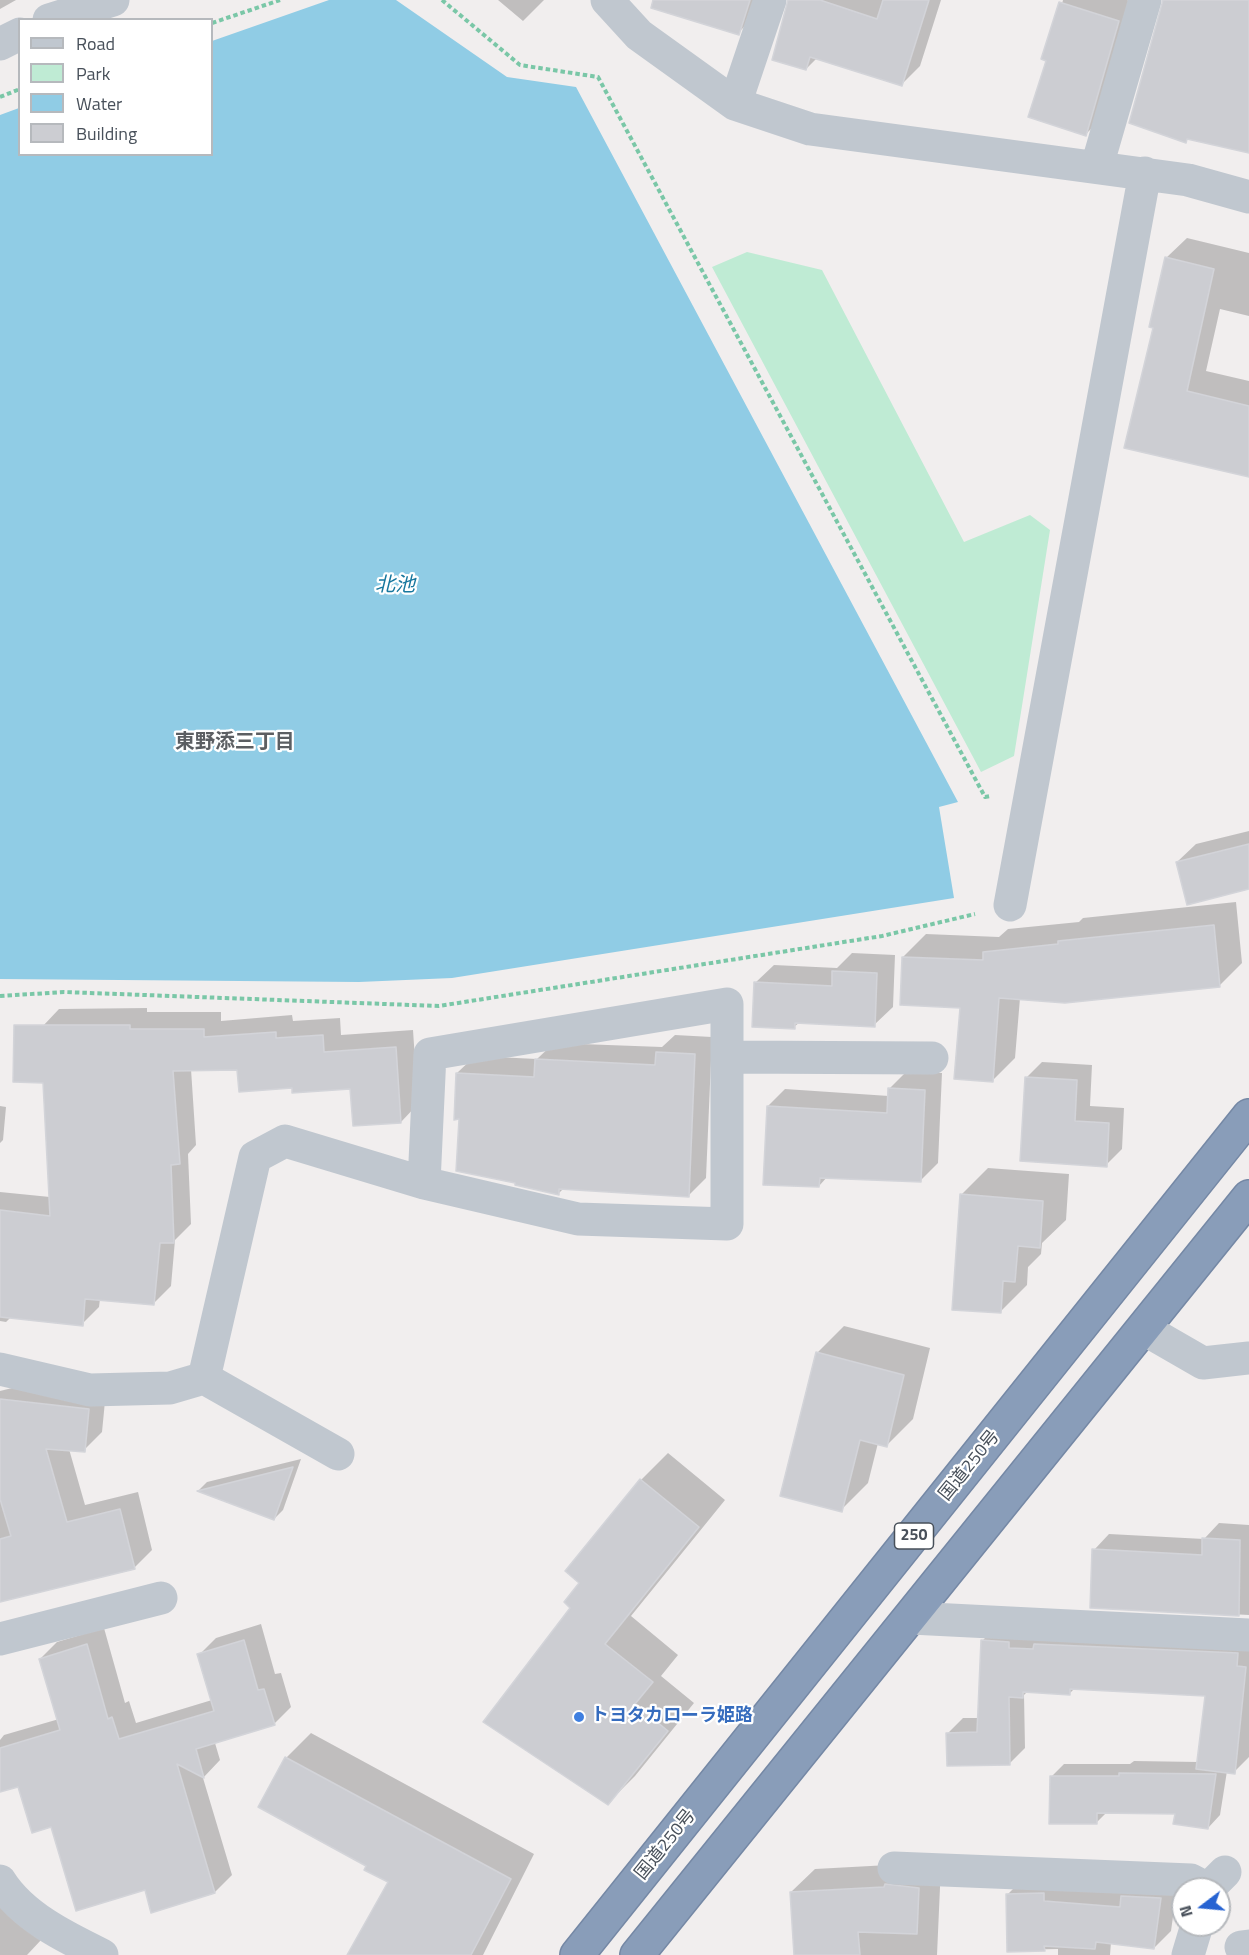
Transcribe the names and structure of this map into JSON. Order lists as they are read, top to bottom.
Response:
{
  "streets": {
    "highway": ["国道250号", "250"]
  },
  "districts": ["東野添三丁目"],
  "water": ["北池"],
  "places": ["トヨタカローラ姫路"],
  "legend": [
    "Road",
    "Park",
    "Water",
    "Building"
  ],
  "north": "left"
}
